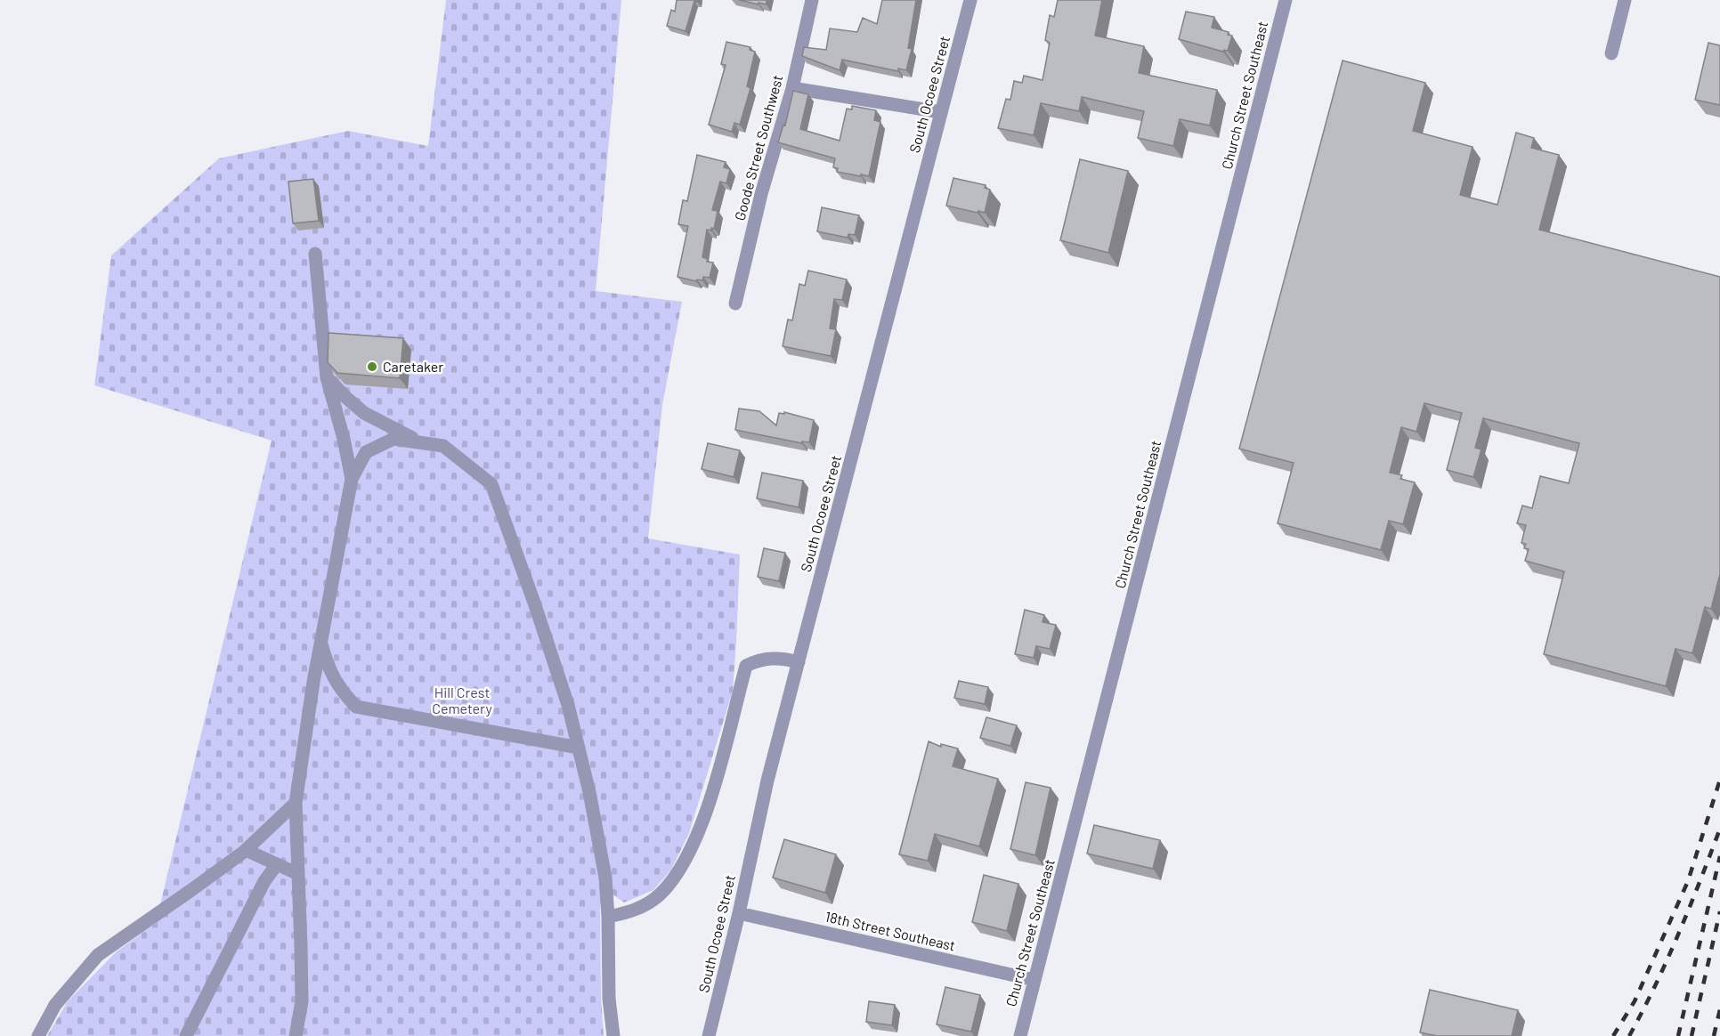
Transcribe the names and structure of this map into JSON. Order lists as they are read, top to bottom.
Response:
{
  "streets": {
    "street": [
      "South Ocoee Street",
      "Church Street Southeast",
      "Goode Street Southwest",
      "18th Street Southeast"
    ]
  },
  "crossings": [
    ["South Ocoee Street", "18th Street Southeast"],
    ["Church Street Southeast", "18th Street Southeast"]
  ],
  "parks": ["Hill Crest Cemetery"],
  "places": ["Caretaker"]
}
